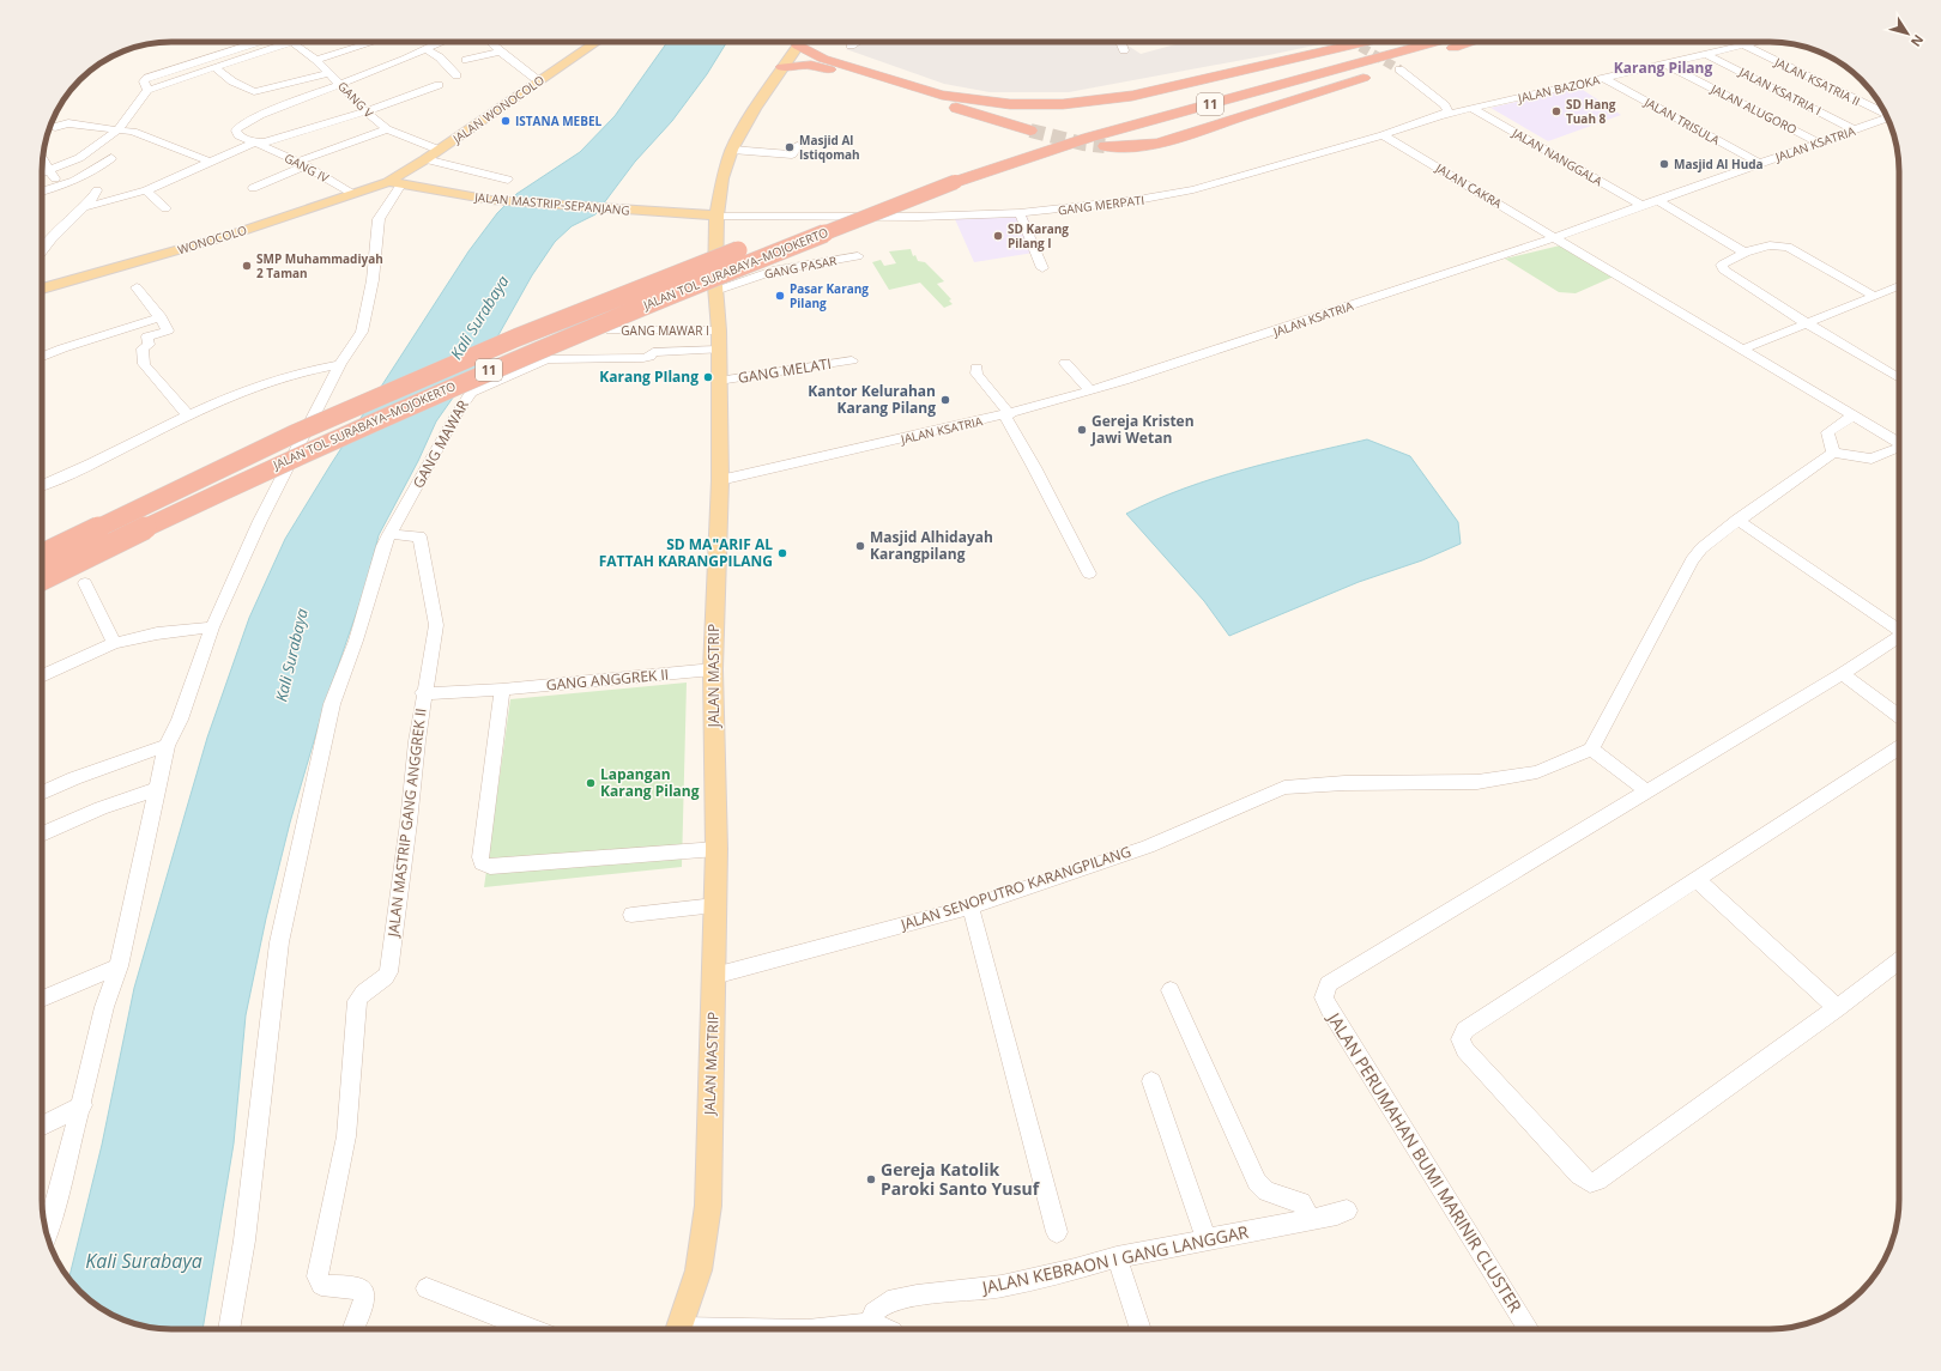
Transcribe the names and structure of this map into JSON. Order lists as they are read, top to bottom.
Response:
{
  "streets": {
    "highway": ["11", "JALAN TOL SURABAYA–MOJOKERTO"],
    "main road": [
      "JALAN WONOCOLO",
      "JALAN MASTRIP-SEPANJANG",
      "WONOCOLO",
      "JALAN MASTRIP"
    ],
    "street": [
      "JALAN KSATRIA II",
      "JALAN BAZOKA",
      "JALAN KSATRIA I",
      "GANG V",
      "JALAN ALUGORO",
      "JALAN TRISULA",
      "JALAN KSATRIA",
      "JALAN NANGGALA",
      "GANG IV",
      "JALAN CAKRA",
      "GANG MERPATI",
      "GANG PASAR",
      "GANG MAWAR I",
      "GANG MELATI",
      "GANG MAWAR",
      "GANG ANGGREK II",
      "JALAN MASTRIP GANG ANGGREK II",
      "JALAN SENOPUTRO KARANGPILANG",
      "JALAN PERUMAHAN BUMI MARINIR CLUSTER",
      "JALAN KEBRAON I GANG LANGGAR"
    ]
  },
  "crossings": [
    ["JALAN KSATRIA II", "JALAN BAZOKA"],
    ["JALAN BAZOKA", "JALAN KSATRIA I"],
    ["JALAN BAZOKA", "JALAN ALUGORO"],
    ["JALAN BAZOKA", "JALAN TRISULA"],
    ["JALAN BAZOKA", "JALAN NANGGALA"],
    ["JALAN BAZOKA", "GANG MERPATI"],
    ["JALAN KSATRIA I", "JALAN KSATRIA"],
    ["GANG V", "JALAN WONOCOLO"],
    ["GANG V", "GANG IV"],
    ["JALAN WONOCOLO", "JALAN MASTRIP-SEPANJANG"],
    ["JALAN WONOCOLO", "WONOCOLO"],
    ["JALAN ALUGORO", "JALAN KSATRIA"],
    ["JALAN TRISULA", "JALAN KSATRIA"],
    ["JALAN KSATRIA", "JALAN NANGGALA"],
    ["JALAN KSATRIA", "JALAN CAKRA"],
    ["JALAN KSATRIA", "JALAN MASTRIP"],
    ["JALAN NANGGALA", "GANG MERPATI"],
    ["GANG IV", "WONOCOLO"],
    ["JALAN CAKRA", "GANG MERPATI"],
    ["JALAN MASTRIP-SEPANJANG", "GANG MERPATI"],
    ["JALAN MASTRIP-SEPANJANG", "WONOCOLO"],
    ["JALAN MASTRIP-SEPANJANG", "JALAN MASTRIP"],
    ["GANG MERPATI", "JALAN MASTRIP"],
    ["GANG PASAR", "JALAN MASTRIP"],
    ["GANG MAWAR I", "GANG MAWAR"],
    ["GANG MAWAR I", "JALAN MASTRIP"],
    ["GANG MELATI", "JALAN MASTRIP"],
    ["GANG MAWAR", "JALAN MASTRIP"],
    ["JALAN MASTRIP", "GANG ANGGREK II"],
    ["JALAN MASTRIP", "JALAN SENOPUTRO KARANGPILANG"],
    ["GANG ANGGREK II", "JALAN MASTRIP GANG ANGGREK II"]
  ],
  "districts": ["Karang Pilang"],
  "water": ["Kali Surabaya"],
  "places": [
    "SD Hang Tuah 8",
    "ISTANA MEBEL",
    "Masjid Al Istiqomah",
    "Masjid Al Huda",
    "SD Karang Pilang I",
    "SMP Muhammadiyah 2 Taman",
    "Pasar Karang Pilang",
    "Karang PIlang",
    "Kantor Kelurahan Karang Pilang",
    "Gereja Kristen Jawi Wetan",
    "Masjid Alhidayah Karangpilang",
    "SD MA\"ARIF AL FATTAH KARANGPILANG",
    "Lapangan Karang Pilang",
    "Gereja Katolik Paroki Santo Yusuf"
  ],
  "north": "bottom right"
}
